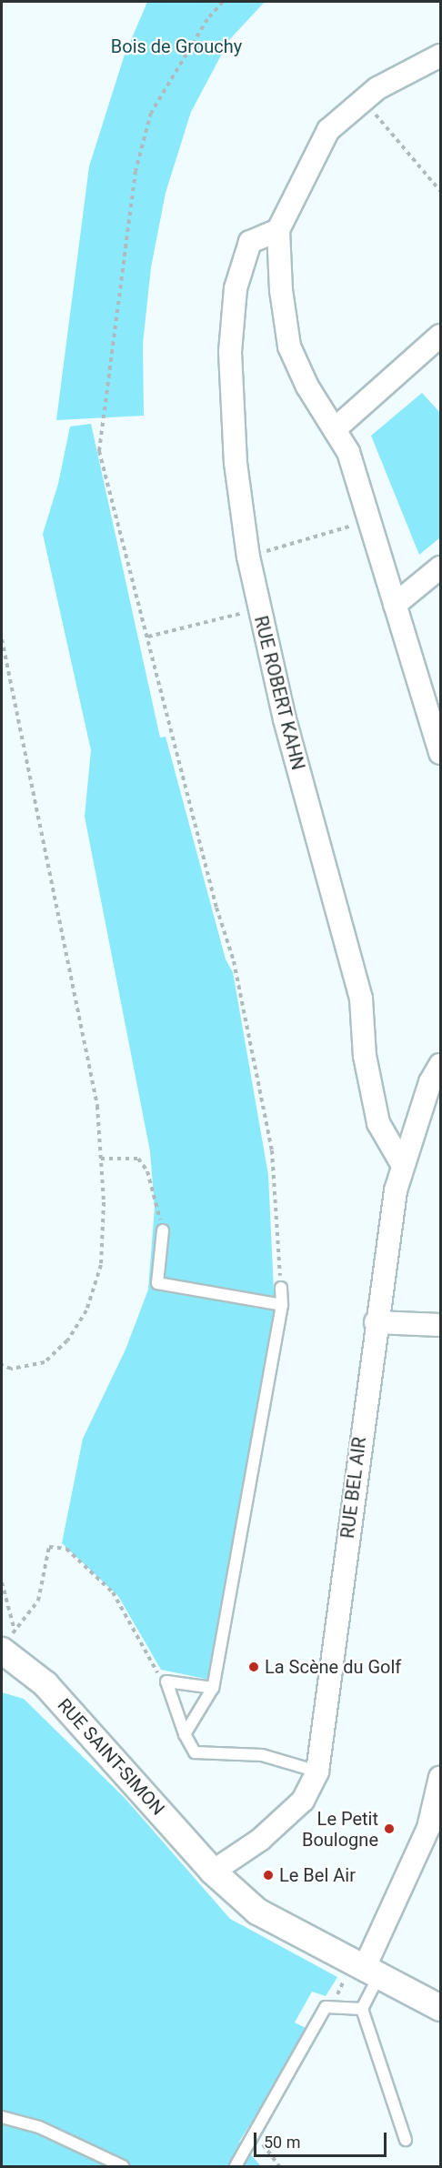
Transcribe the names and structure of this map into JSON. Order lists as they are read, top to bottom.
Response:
{
  "streets": {
    "street": ["RUE ROBERT KAHN", "RUE BEL AIR", "RUE SAINT-SIMON"]
  },
  "crossings": [
    ["RUE ROBERT KAHN", "RUE BEL AIR"],
    ["RUE BEL AIR", "RUE SAINT-SIMON"]
  ],
  "parks": ["Bois de Grouchy"],
  "places": ["La Scène du Golf", "Le Petit Boulogne", "Le Bel Air"],
  "scale_bar": "50 m"
}
